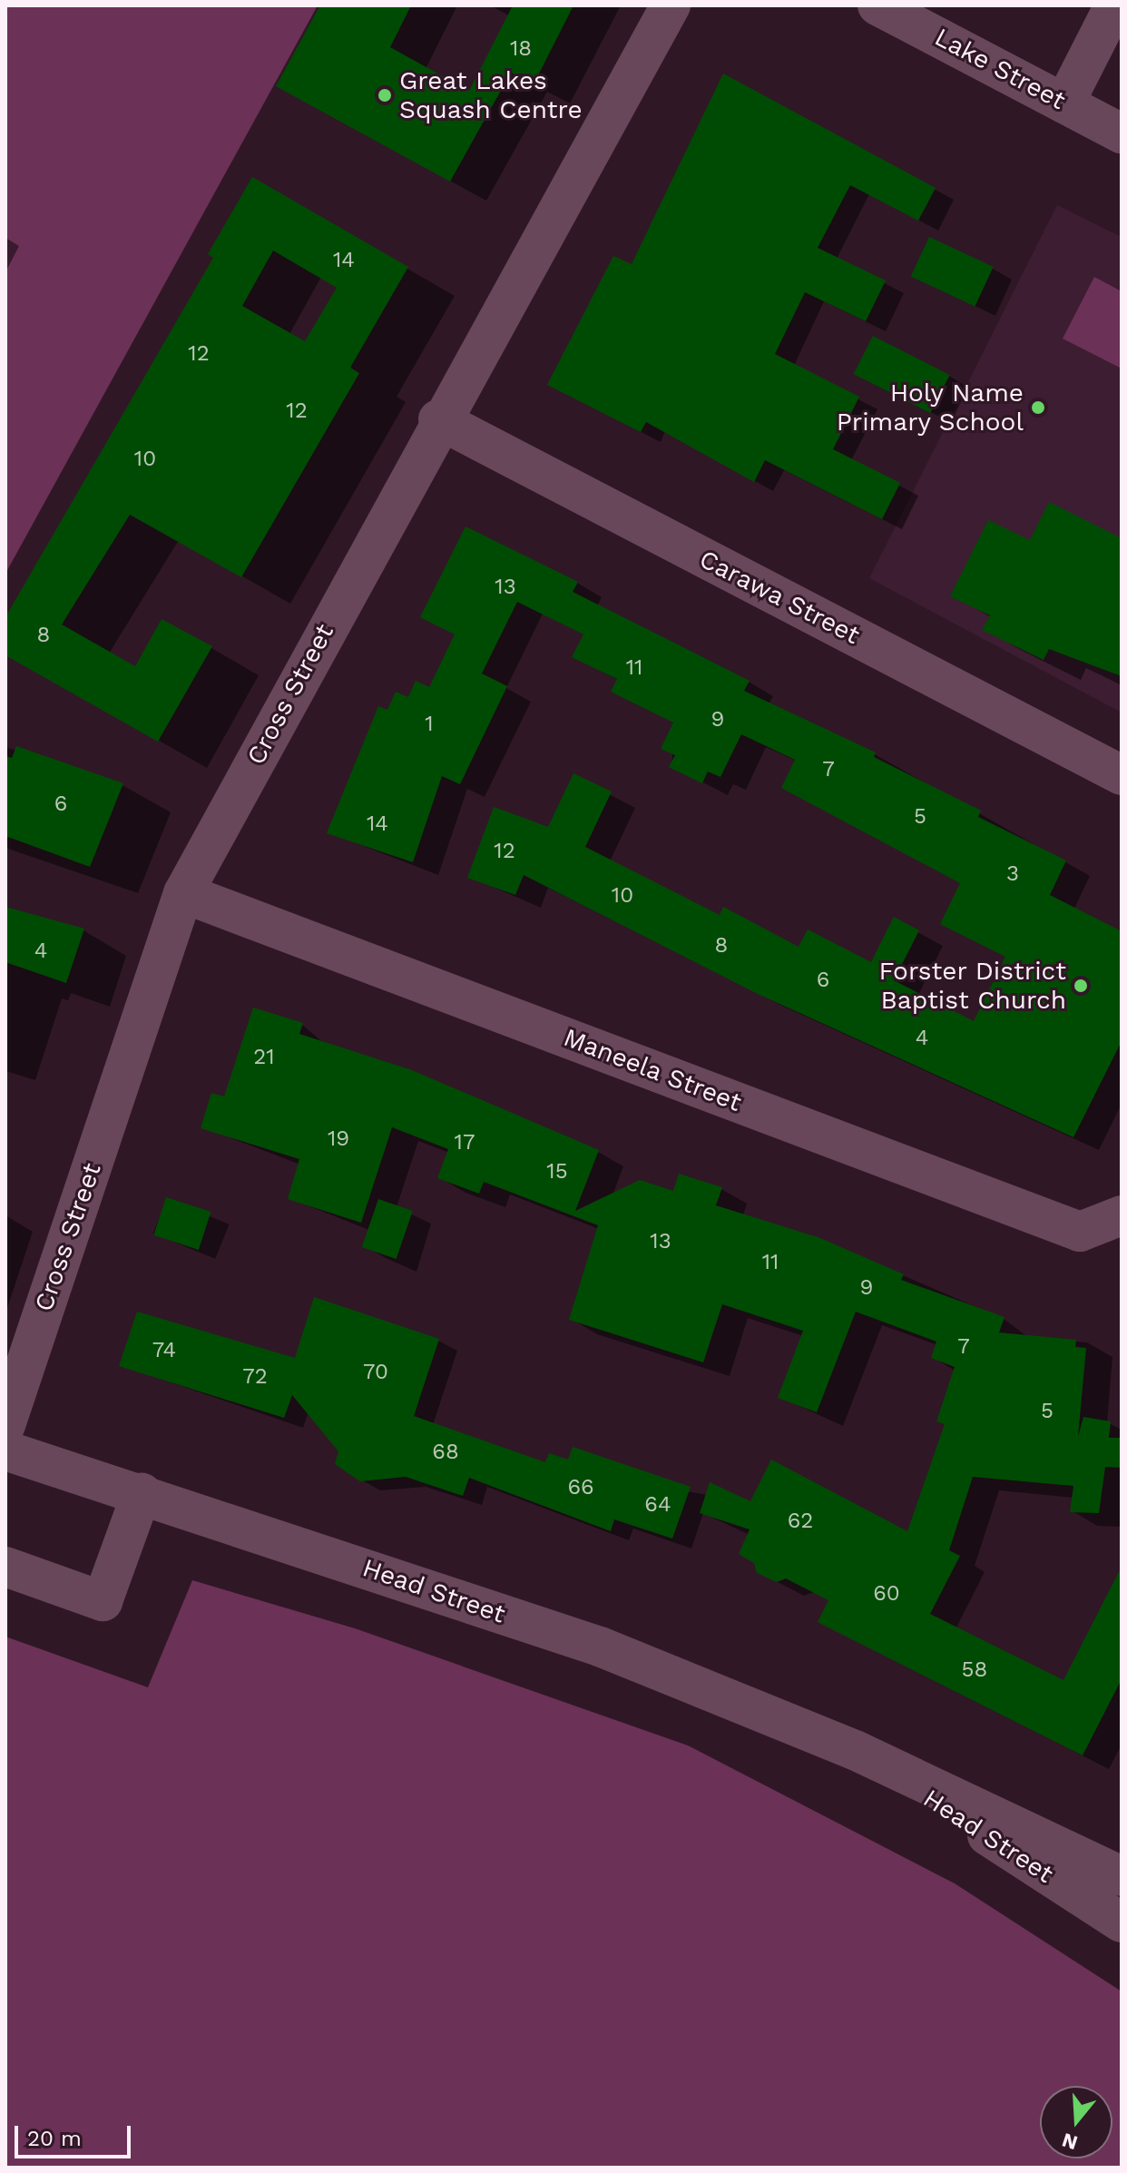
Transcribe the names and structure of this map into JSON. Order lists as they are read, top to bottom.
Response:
{
  "streets": {
    "street": [
      "Lake Street",
      "Carawa Street",
      "Cross Street",
      "Maneela Street",
      "Head Street"
    ]
  },
  "crossings": [
    ["Carawa Street", "Cross Street"],
    ["Cross Street", "Maneela Street"]
  ],
  "places": ["Great Lakes Squash Centre", "Holy Name Primary School", "Forster District Baptist Church"],
  "house_numbers": [
    "18",
    "14",
    "12",
    "12",
    "10",
    "13",
    "8",
    "11",
    "9",
    "1",
    "7",
    "6",
    "5",
    "14",
    "12",
    "3",
    "10",
    "8",
    "4",
    "6",
    "4",
    "21",
    "19",
    "17",
    "15",
    "13",
    "11",
    "9",
    "7",
    "74",
    "70",
    "72",
    "5",
    "68",
    "66",
    "64",
    "62",
    "60",
    "58"
  ],
  "scale_bar": "20 m",
  "north": "bottom"
}
